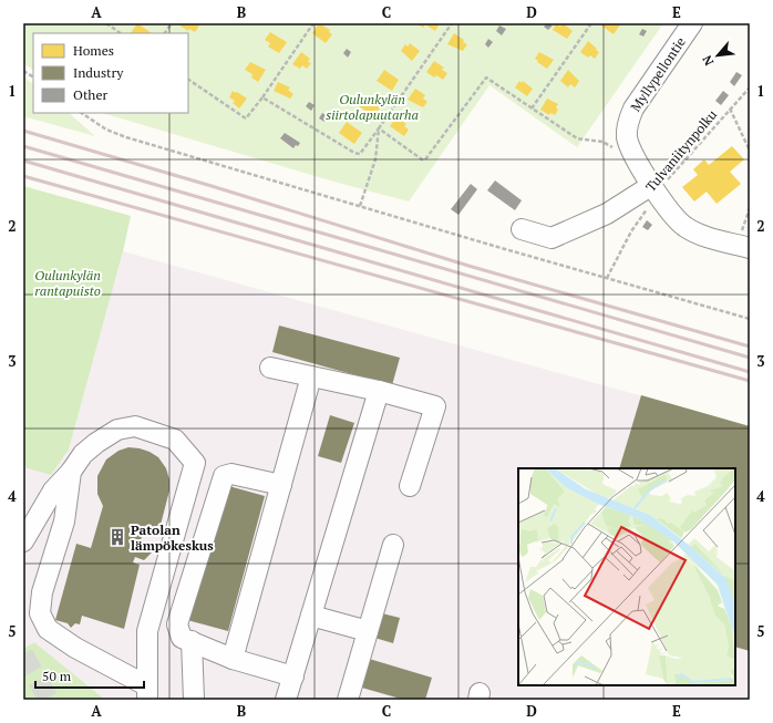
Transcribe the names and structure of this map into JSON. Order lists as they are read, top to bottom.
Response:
{
  "streets": {
    "street": ["Myllypellontie"],
    "path": ["Tulvaniitynpolku"]
  },
  "crossings": [
    ["Myllypellontie", "Tulvaniitynpolku"]
  ],
  "parks": ["Oulunkylän siirtolapuutarha", "Oulunkylän rantapuisto"],
  "places": {
    "building": ["Patolan lämpökeskus"]
  },
  "legend": ["Homes", "Industry", "Other"],
  "scale_bar": "50 m",
  "north": "bottom left",
  "grid": {
    "columns": [
      "A",
      "B",
      "C",
      "D",
      "E"
    ],
    "rows": [
      "1",
      "2",
      "3",
      "4",
      "5"
    ]
  }
}
